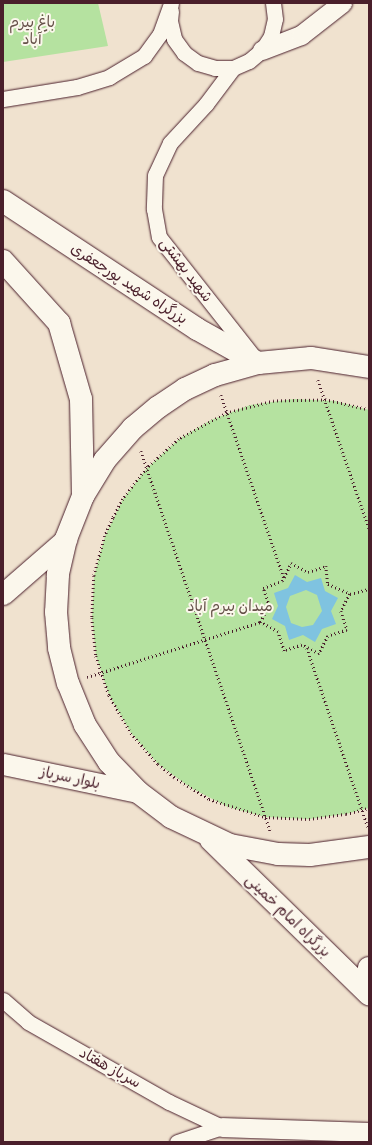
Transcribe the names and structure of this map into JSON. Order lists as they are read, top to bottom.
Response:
{
  "streets": {
    "highway": ["بزرگراه شهید پورجعفری", "بزرگراه امام خمینی"],
    "main road": ["بلوار سرباز"],
    "street": ["شهید بهشتی", "سرباز هفتاد"]
  },
  "crossings": [
    ["شهید بهشتی", "بزرگراه شهید پورجعفری"]
  ],
  "parks": ["باغ بیرم آباد", "میدان بیرم آباد"]
}
